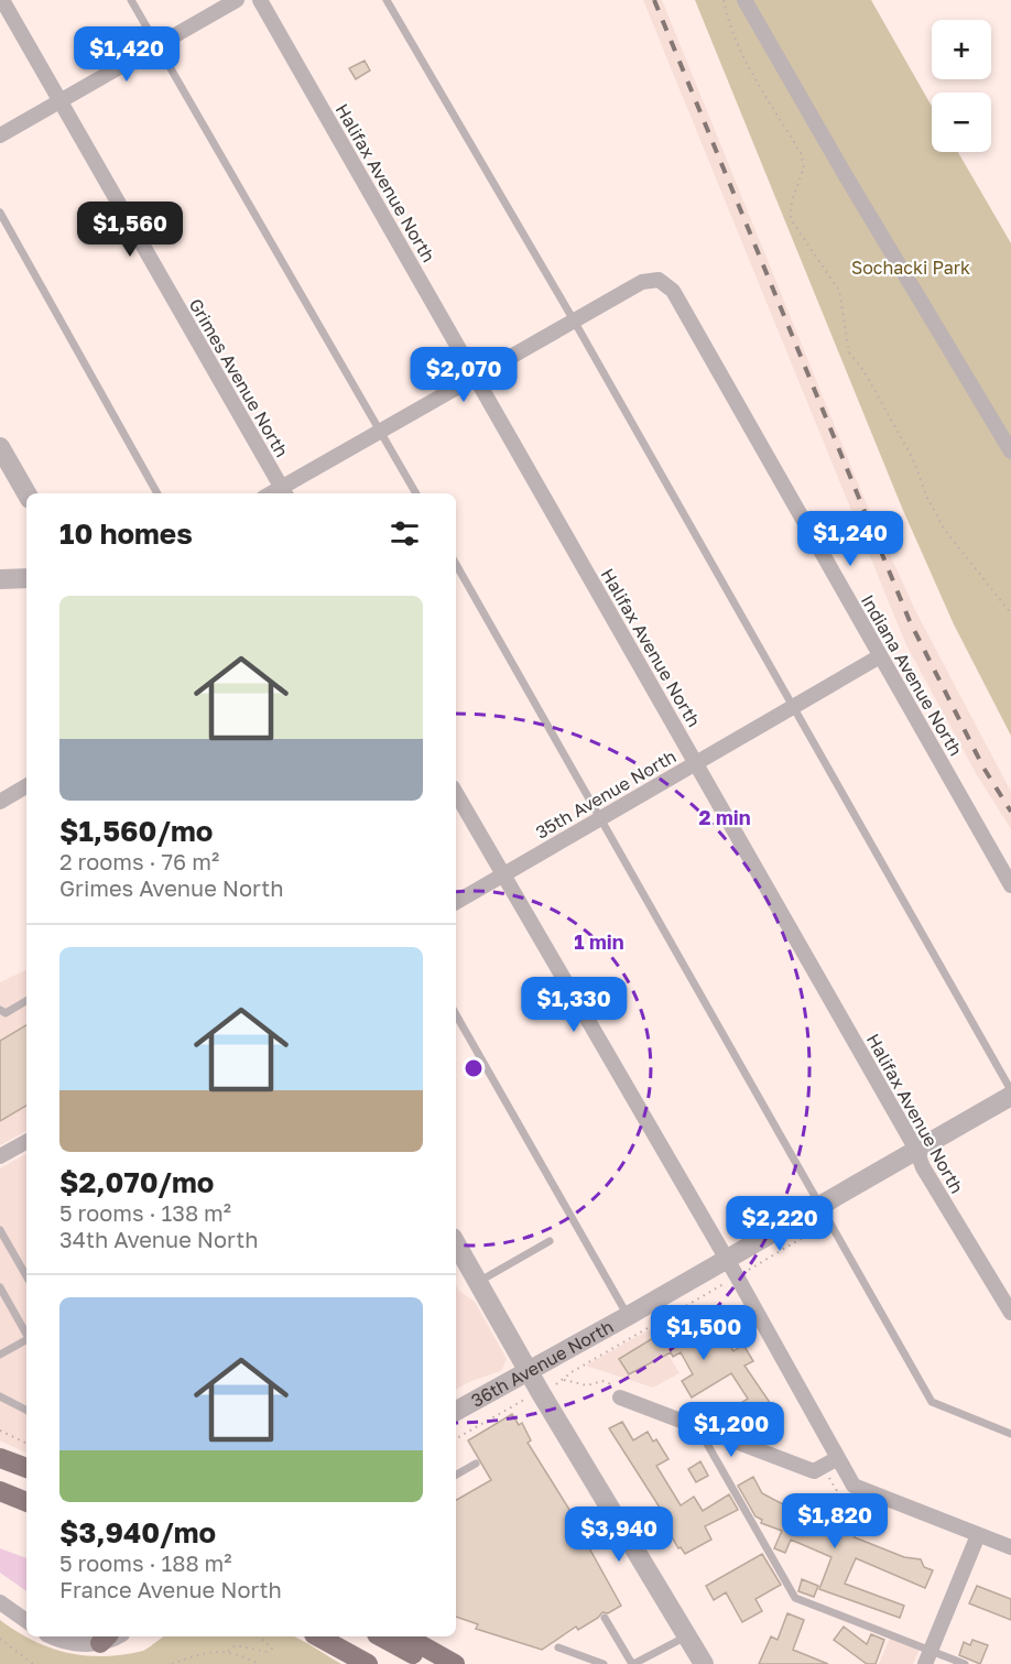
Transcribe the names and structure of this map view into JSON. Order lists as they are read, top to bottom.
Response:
{
  "streets": {
    "street": [
      "Halifax Avenue North",
      "Grimes Avenue North",
      "Indiana Avenue North",
      "35th Avenue North",
      "36th Avenue North"
    ]
  },
  "crossings": [
    ["Halifax Avenue North", "35th Avenue North"],
    ["Halifax Avenue North", "36th Avenue North"],
    ["Indiana Avenue North", "35th Avenue North"]
  ],
  "parks": ["Sochacki Park"],
  "page": {
    "map_buttons": ["+", "−"],
    "price": [
      "$1,420",
      "$1,560",
      "$2,070",
      "$1,240",
      "$1,330",
      "$2,220",
      "$1,500",
      "$1,200",
      "$1,820",
      "$3,940"
    ],
    "heading": "10 homes",
    "list": [
      {
        "name": "$1,560/mo",
        "note": "2 rooms · 76 m² · Grimes Avenue North"
      },
      {
        "name": "$2,070/mo",
        "note": "5 rooms · 138 m² · 34th Avenue North"
      },
      {
        "name": "$3,940/mo",
        "note": "5 rooms · 188 m² · France Avenue North"
      }
    ]
  },
  "rings": ["2 min", "1 min"]
}
